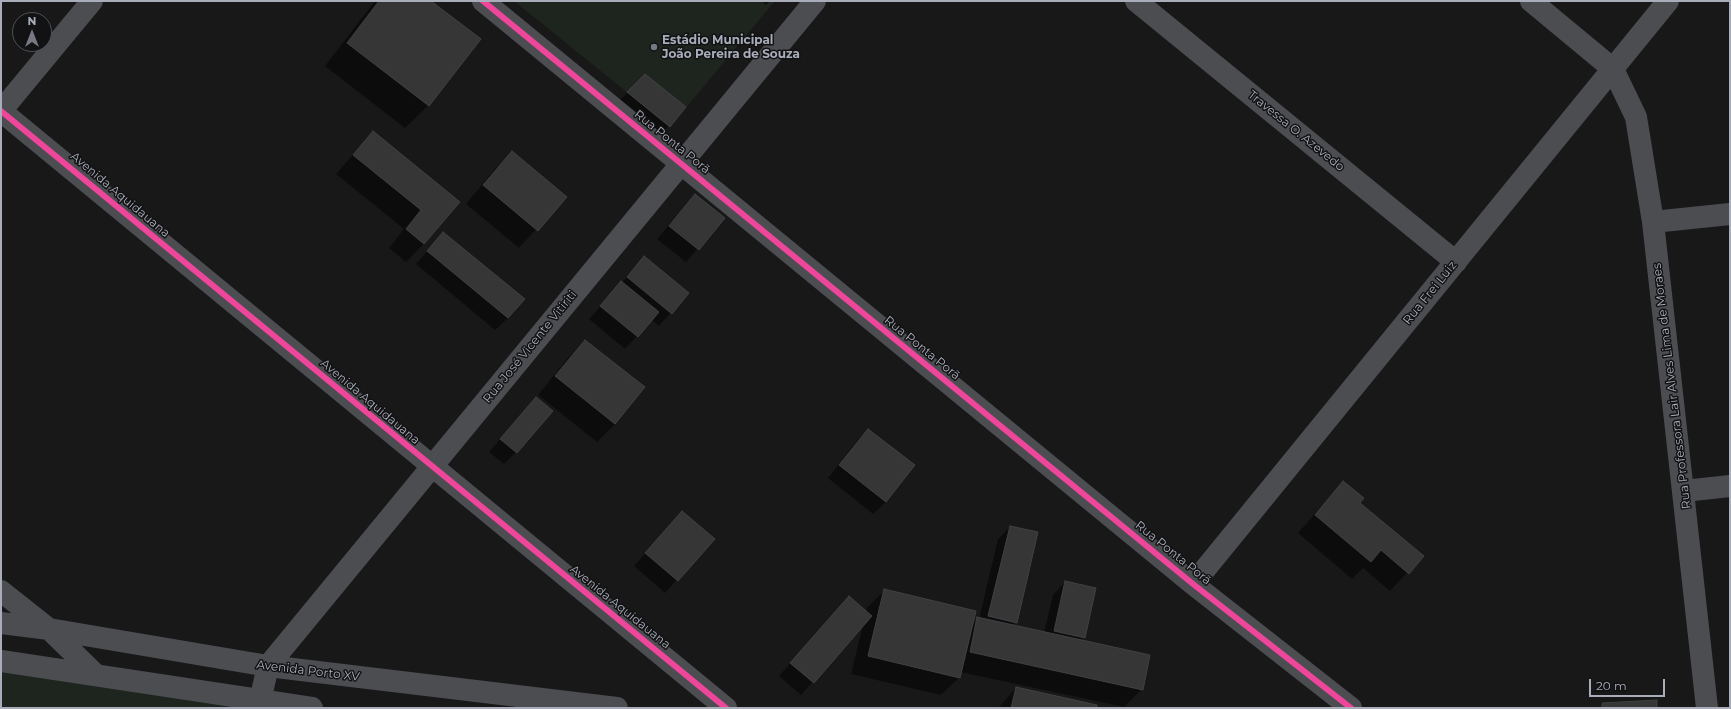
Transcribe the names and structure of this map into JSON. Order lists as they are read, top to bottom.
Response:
{
  "streets": {
    "street": [
      "Travessa O. Azevedo",
      "Rua Ponta Porã",
      "Avenida Aquidauana",
      "Rua Frei Luiz",
      "Rua José Vicente Vitiriti",
      "Rua Professora Lair Alves Lima de Moraes",
      "Avenida Porto XV"
    ]
  },
  "crossings": [
    ["Travessa O. Azevedo", "Rua Frei Luiz"],
    ["Rua Ponta Porã", "Rua Frei Luiz"],
    ["Rua Ponta Porã", "Rua José Vicente Vitiriti"],
    ["Avenida Aquidauana", "Rua José Vicente Vitiriti"],
    ["Rua Frei Luiz", "Rua Professora Lair Alves Lima de Moraes"],
    ["Rua José Vicente Vitiriti", "Avenida Porto XV"]
  ],
  "places": ["Estádio Municipal João Pereira de Souza"],
  "scale_bar": "20 m",
  "north": "top"
}
